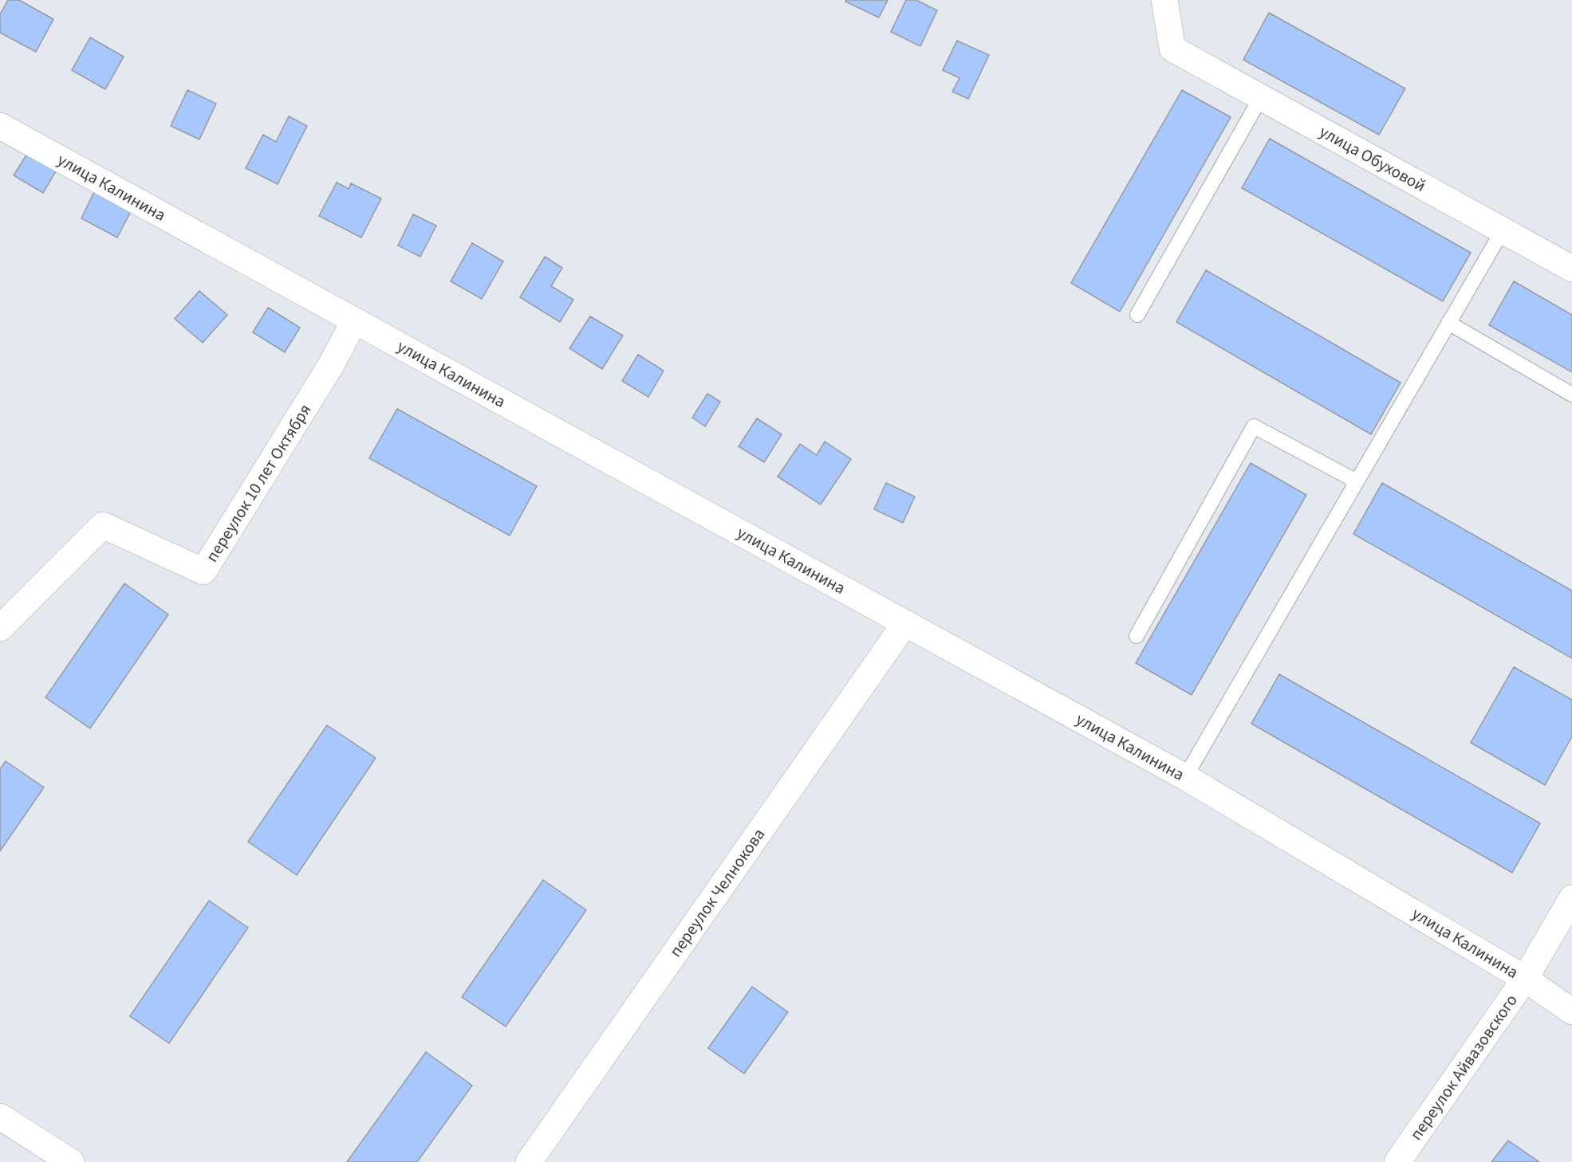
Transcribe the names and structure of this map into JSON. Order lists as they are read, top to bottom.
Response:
{
  "streets": {
    "street": [
      "улица Обуховой",
      "улица Калинина",
      "переулок 10 лет Октября",
      "переулок Челнокова",
      "переулок Айвазовского"
    ]
  },
  "crossings": [
    ["улица Калинина", "переулок 10 лет Октября"],
    ["улица Калинина", "переулок Челнокова"],
    ["улица Калинина", "переулок Айвазовского"]
  ]
}
